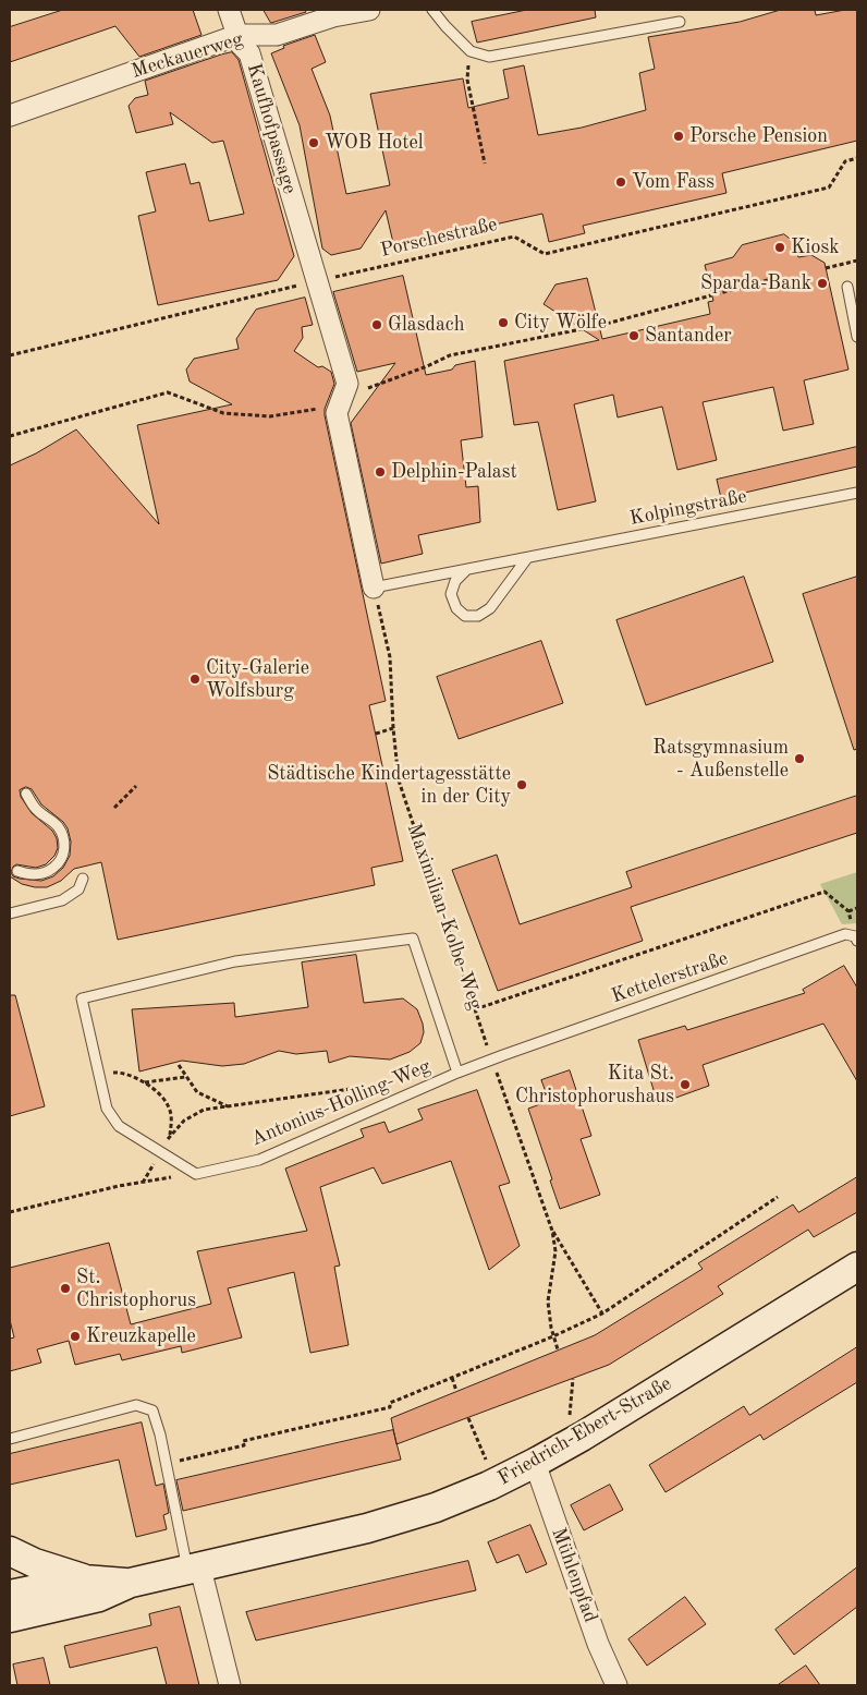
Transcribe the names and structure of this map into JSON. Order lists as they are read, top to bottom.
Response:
{
  "streets": {
    "street": [
      "Meckauerweg",
      "Kaufhofpassage",
      "Friedrich-Ebert-Straße",
      "Mühlenpfad"
    ],
    "lane": ["Kolpingstraße", "Kettelerstraße", "Antonius-Holling-Weg"],
    "path": ["Porschestraße", "Maximilian-Kolbe-Weg"]
  },
  "crossings": [
    ["Meckauerweg", "Kaufhofpassage"],
    ["Kaufhofpassage", "Porschestraße"],
    ["Kolpingstraße", "Maximilian-Kolbe-Weg"],
    ["Maximilian-Kolbe-Weg", "Kettelerstraße"],
    ["Maximilian-Kolbe-Weg", "Antonius-Holling-Weg"],
    ["Kettelerstraße", "Antonius-Holling-Weg"],
    ["Friedrich-Ebert-Straße", "Mühlenpfad"]
  ],
  "places": [
    "Porsche Pension",
    "WOB Hotel",
    "Vom Fass",
    "Kiosk",
    "Sparda-Bank",
    "City Wölfe",
    "Glasdach",
    "Santander",
    "Delphin-Palast",
    "City-Galerie Wolfsburg",
    "Ratsgymnasium - Außenstelle",
    "Städtische Kindertagesstätte in der City",
    "Kita St. Christophorushaus",
    "St. Christophorus",
    "Kreuzkapelle"
  ]
}
